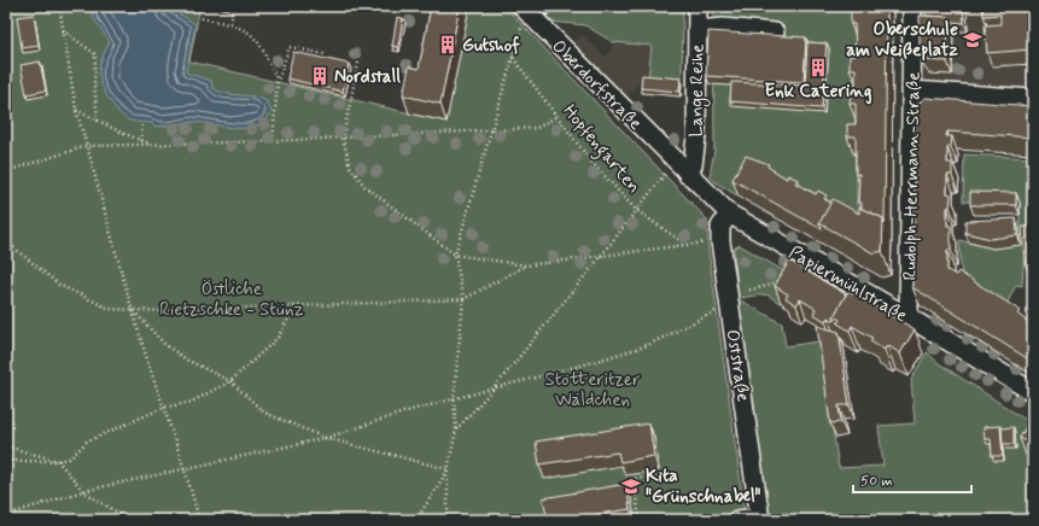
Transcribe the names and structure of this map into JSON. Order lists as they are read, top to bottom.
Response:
{
  "streets": {
    "street": [
      "Oberdorfstraße",
      "Lange Reihe",
      "Rudolph-Herrmann-Straße",
      "Papiermühlstraße",
      "Oststraße"
    ],
    "path": ["Hopfengarten"]
  },
  "crossings": [
    ["Oberdorfstraße", "Papiermühlstraße"],
    ["Lange Reihe", "Papiermühlstraße"],
    ["Rudolph-Herrmann-Straße", "Papiermühlstraße"],
    ["Papiermühlstraße", "Oststraße"]
  ],
  "parks": ["Östliche Rietzschke - Stünz", "Stötteritzer Wäldchen"],
  "places": {
    "school or university": ["Oberschule am Weißeplatz", "Kita \"Grünschnabel\""],
    "building": ["Gutshof", "Enk Catering", "Nordstall"]
  },
  "scale_bar": "50 m"
}
